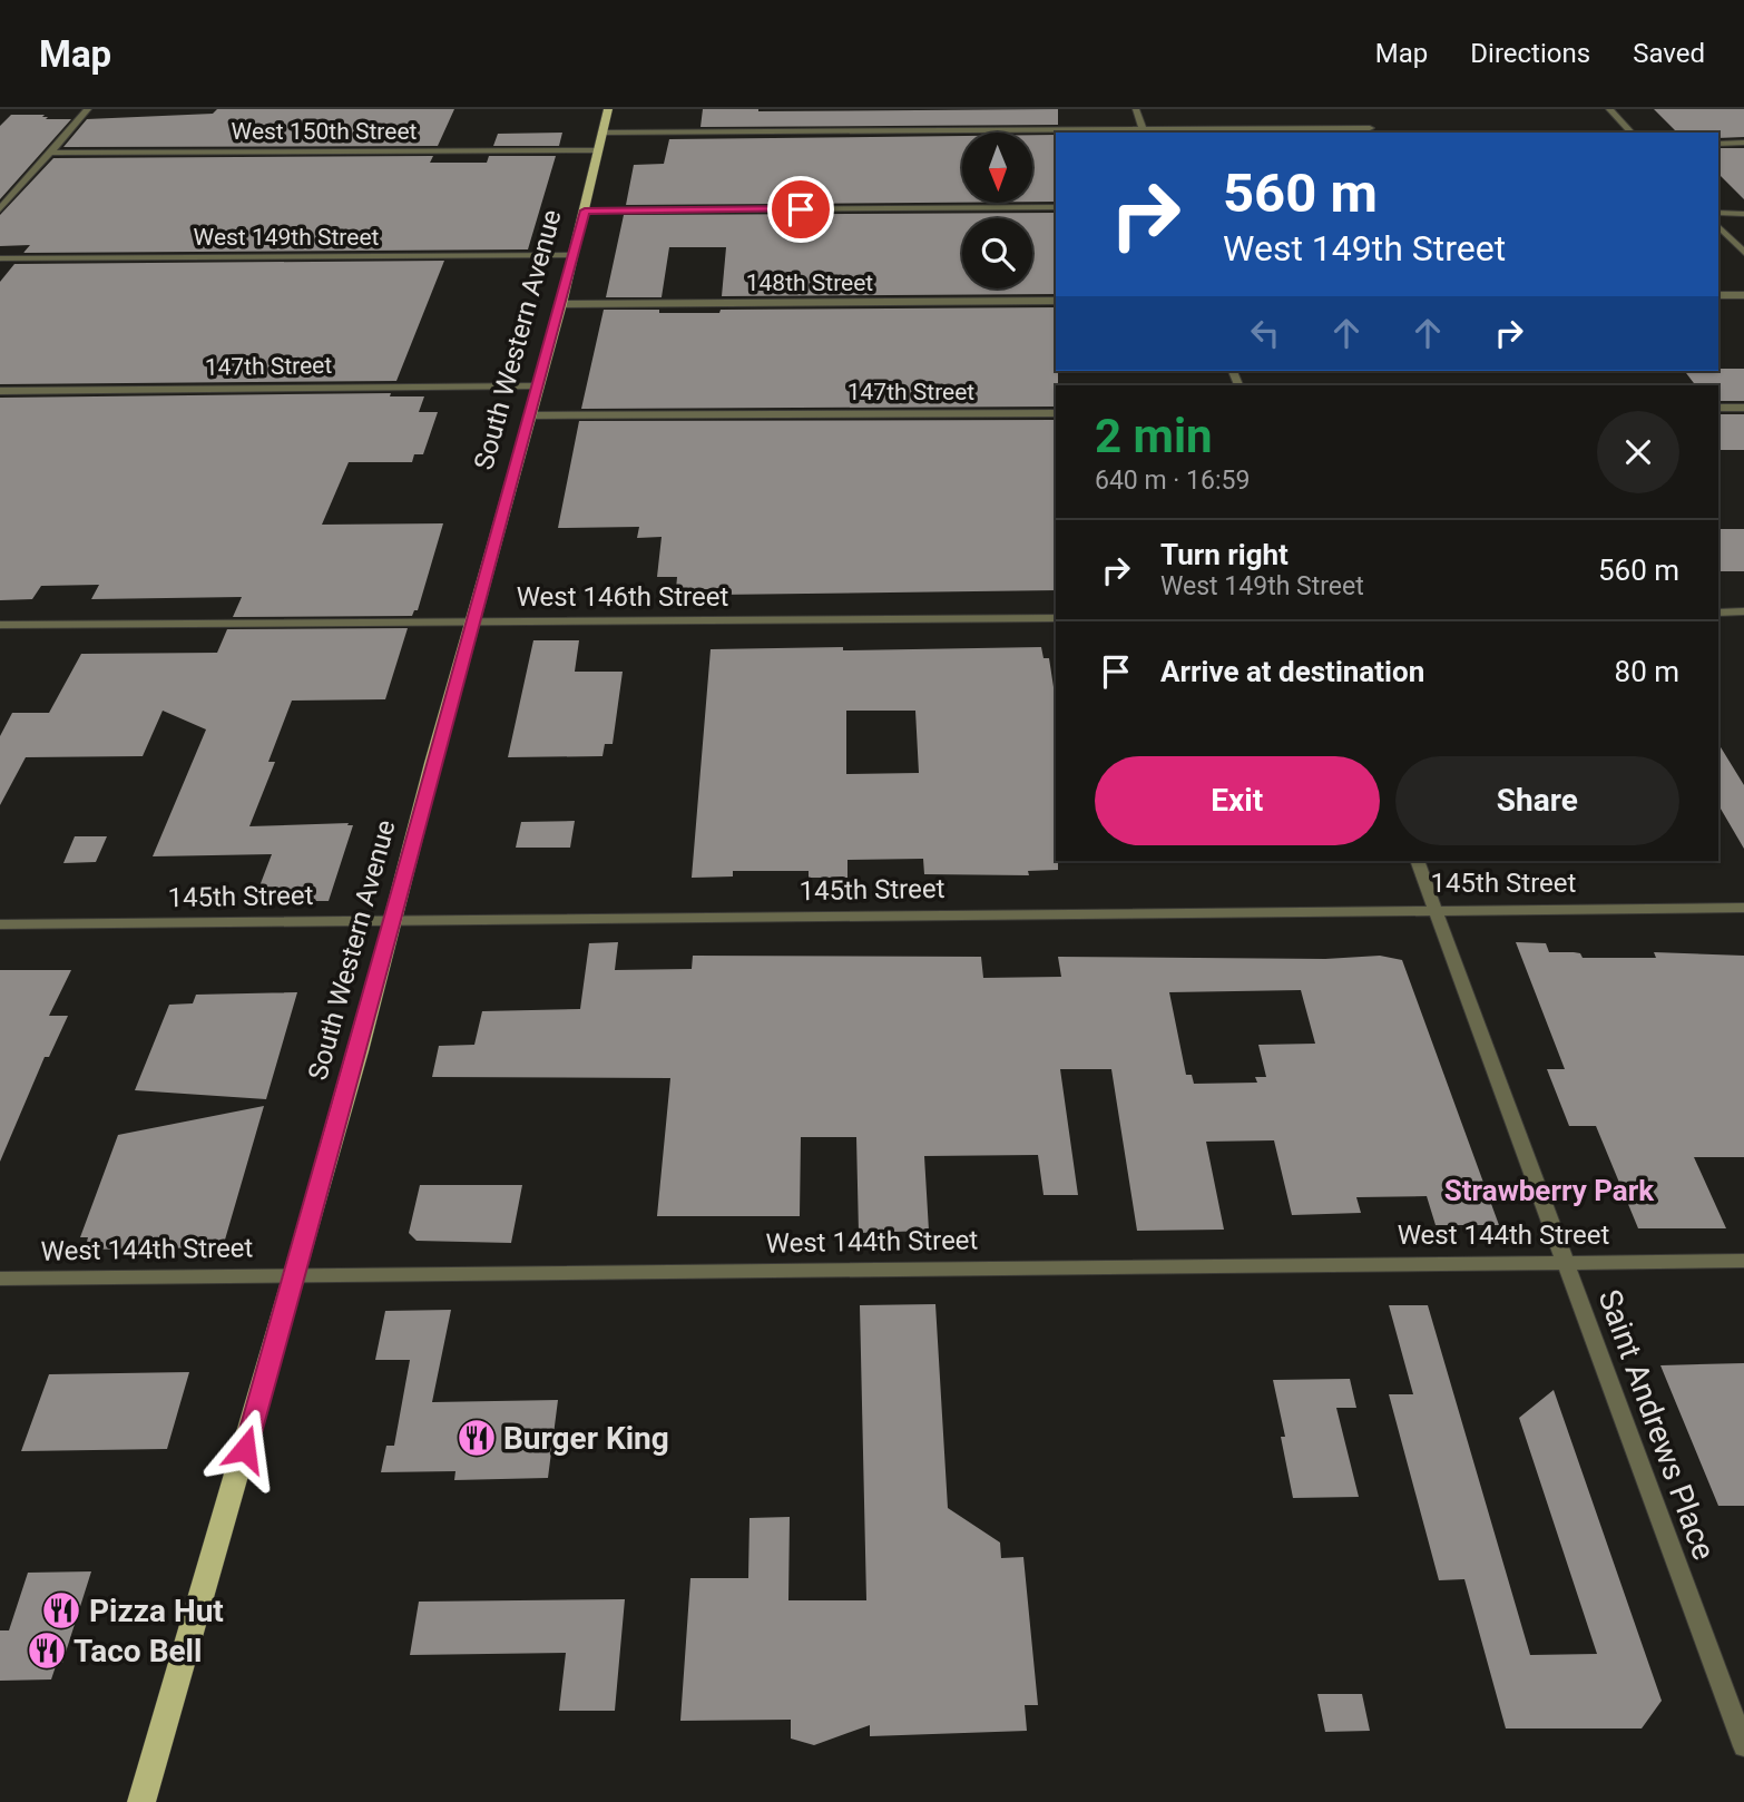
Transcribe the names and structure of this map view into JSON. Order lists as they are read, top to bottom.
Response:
{
  "streets": {
    "main road": ["South Western Avenue"],
    "street": [
      "West 150th Street",
      "West 149th Street",
      "148th Street",
      "147th Street",
      "West 146th Street",
      "145th Street",
      "West 144th Street",
      "Saint Andrews Place"
    ]
  },
  "crossings": [
    ["West 150th Street", "South Western Avenue"],
    ["West 149th Street", "South Western Avenue"],
    ["148th Street", "South Western Avenue"],
    ["South Western Avenue", "147th Street"],
    ["South Western Avenue", "West 146th Street"],
    ["South Western Avenue", "145th Street"],
    ["South Western Avenue", "West 144th Street"],
    ["145th Street", "Saint Andrews Place"],
    ["West 144th Street", "Saint Andrews Place"]
  ],
  "districts": ["Strawberry Park"],
  "places": {
    "restaurant": ["Burger King", "Pizza Hut", "Taco Bell"]
  },
  "north": "bottom",
  "page": {
    "header": "Map",
    "nav": ["Map", "Directions", "Saved"],
    "turn": ["560 m", "West 149th Street"],
    "heading": ["2 min", "640 m · 16:59"],
    "list": [
      {
        "name": "Turn right",
        "note": "West 149th Street",
        "value": "560 m"
      },
      {
        "name": "Arrive at destination",
        "value": "80 m"
      }
    ],
    "buttons": ["Exit", "Share"]
  }
}
